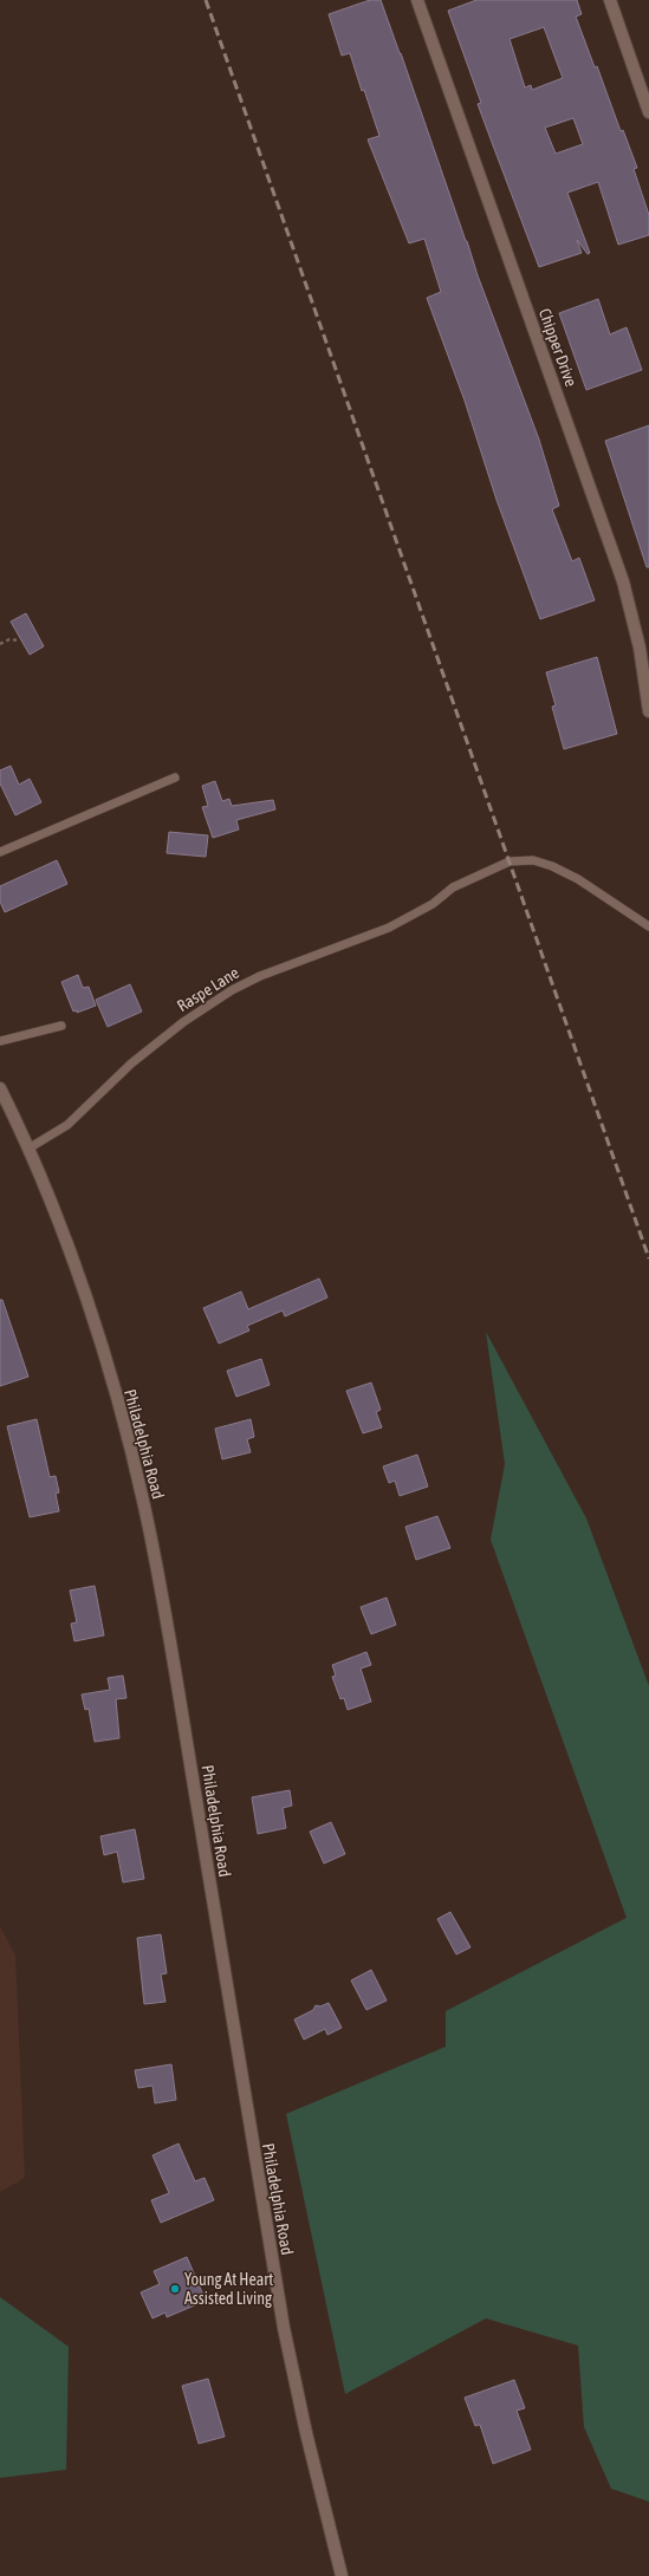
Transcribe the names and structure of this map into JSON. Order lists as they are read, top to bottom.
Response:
{
  "streets": {
    "main road": ["Chipper Drive", "Philadelphia Road"],
    "lane": ["Raspe Lane"]
  },
  "crossings": [
    ["Raspe Lane", "Philadelphia Road"]
  ],
  "places": ["Young At Heart Assisted Living"]
}
